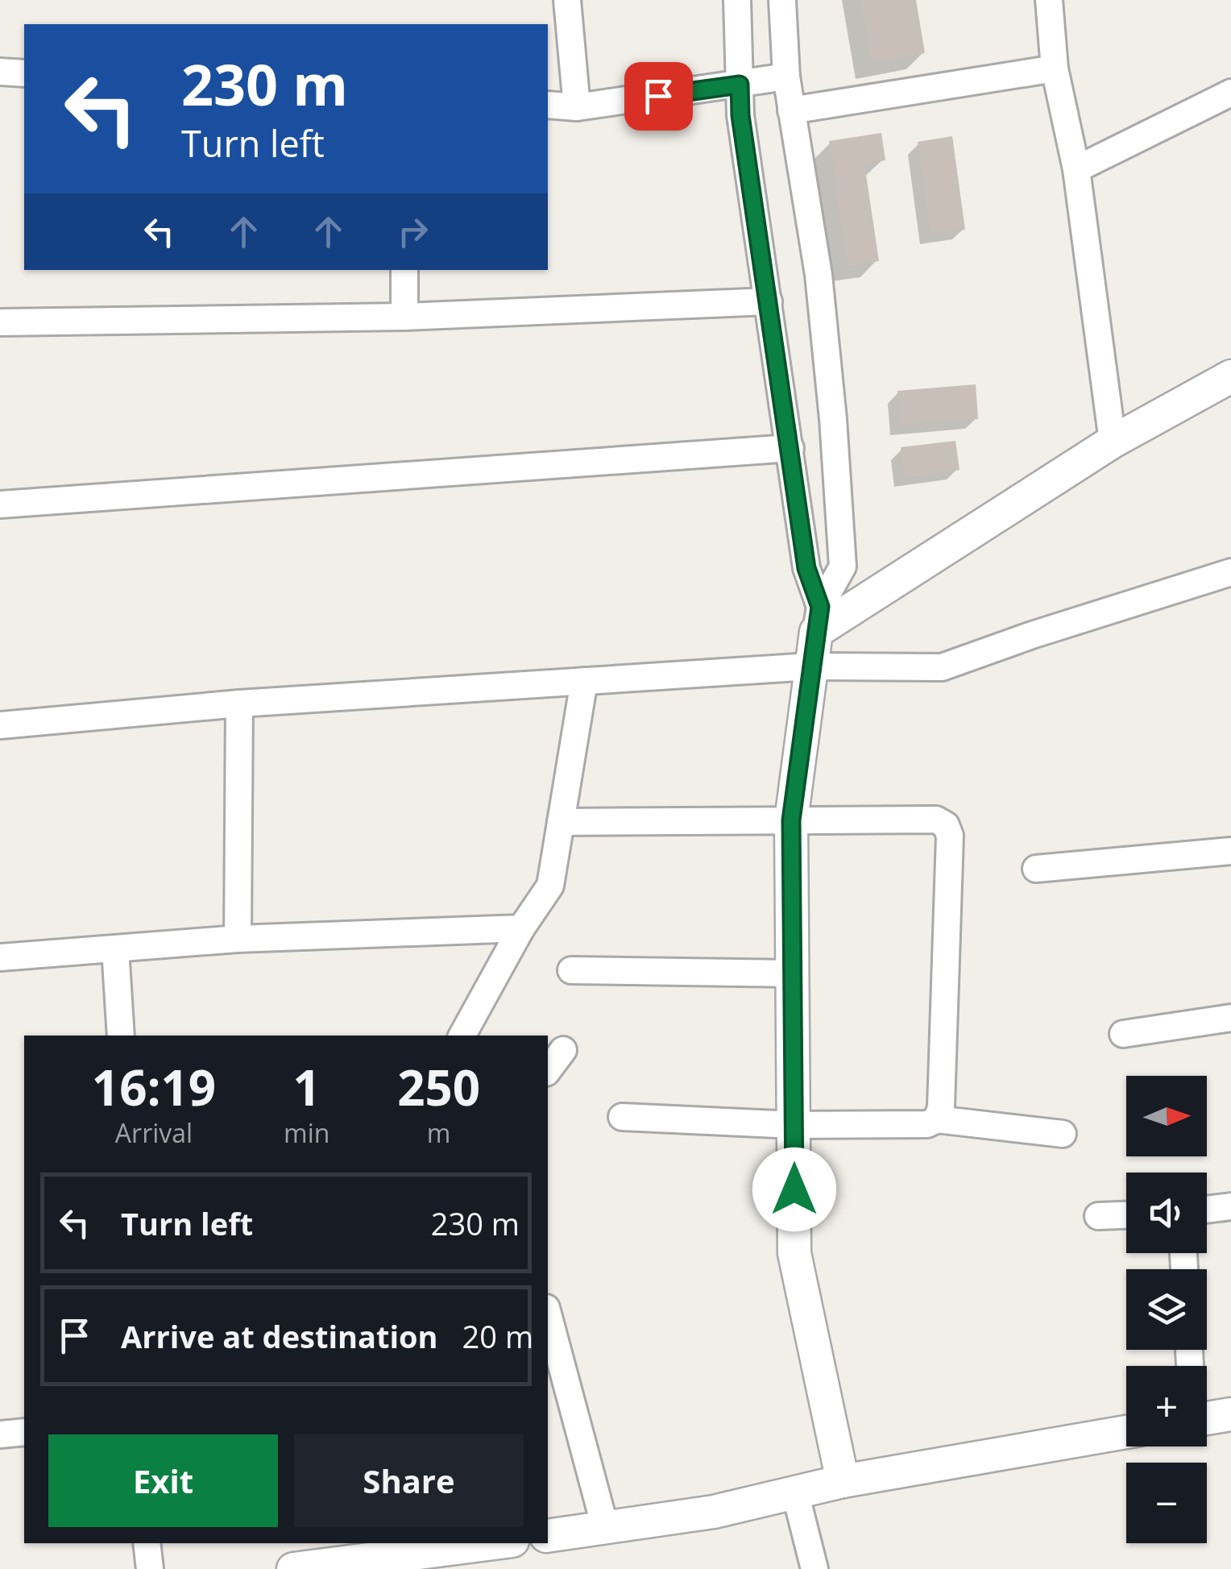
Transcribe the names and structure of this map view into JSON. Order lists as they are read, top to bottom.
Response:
{
  "north": "right",
  "page": {
    "turn": ["230 m", "Turn left"],
    "eta": [
      "16:19",
      "Arrival",
      "1",
      "min",
      "250",
      "m"
    ],
    "map_buttons": ["+", "−"],
    "list": [
      {
        "name": "Turn left",
        "value": "230 m"
      },
      {
        "name": "Arrive at destination",
        "value": "20 m"
      }
    ],
    "buttons": ["Exit", "Share"]
  }
}
